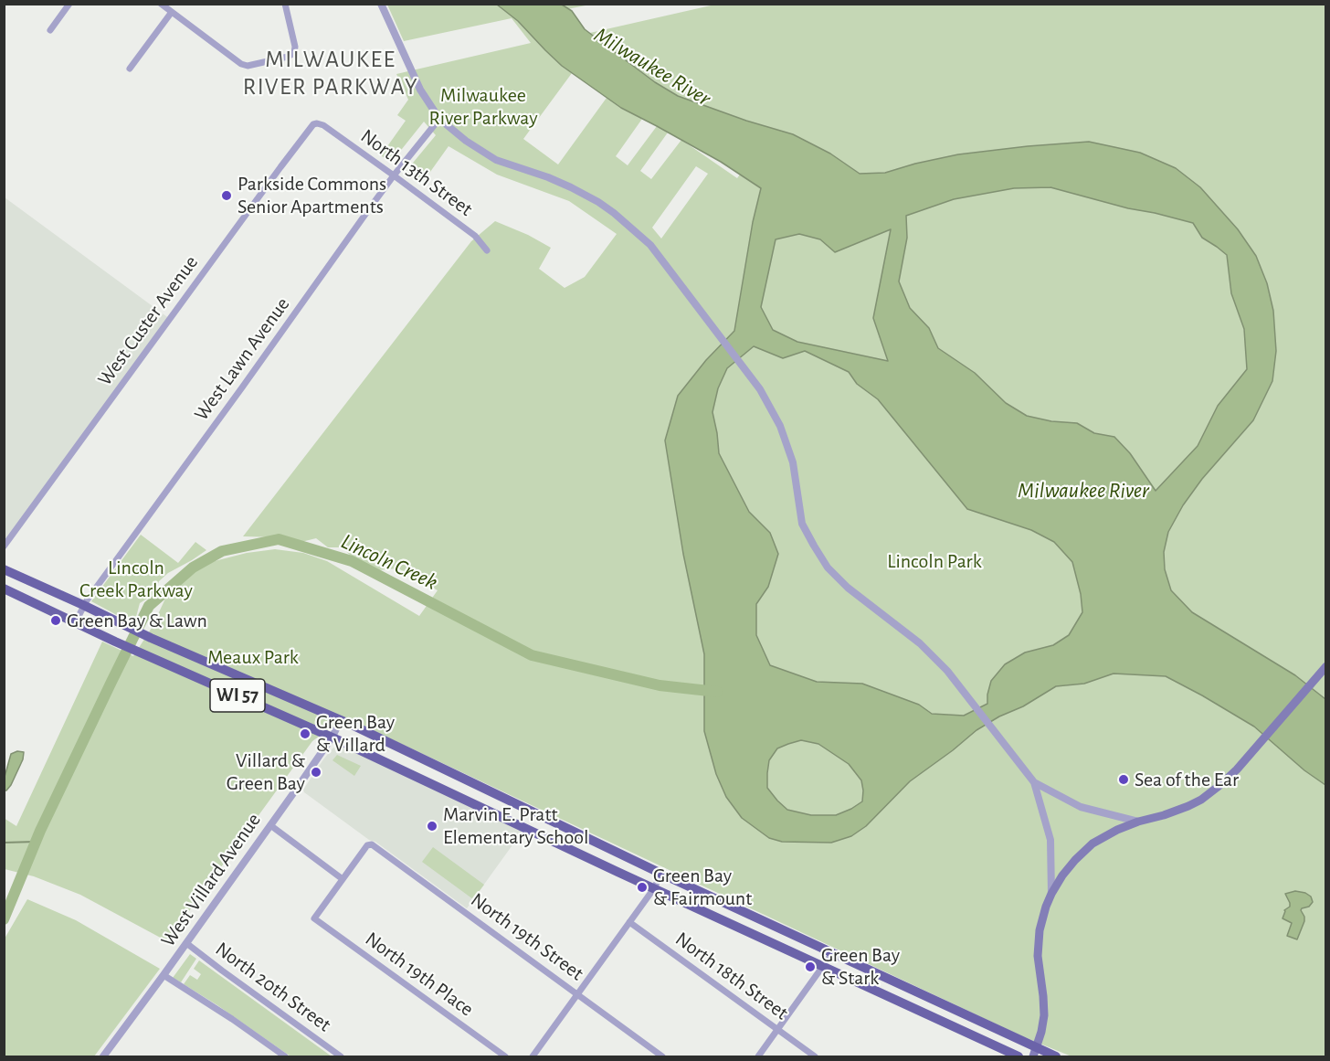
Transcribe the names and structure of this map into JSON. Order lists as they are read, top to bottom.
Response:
{
  "streets": {
    "main road": ["WI 57"],
    "street": [
      "North 13th Street",
      "West Custer Avenue",
      "West Lawn Avenue",
      "West Villard Avenue",
      "North 19th Street",
      "North 19th Place",
      "North 18th Street",
      "North 20th Street"
    ]
  },
  "crossings": [
    ["North 13th Street", "West Custer Avenue"],
    ["North 13th Street", "West Lawn Avenue"],
    ["West Lawn Avenue", "WI 57"],
    ["WI 57", "West Villard Avenue"],
    ["West Villard Avenue", "North 20th Street"],
    ["North 19th Street", "North 19th Place"]
  ],
  "districts": ["MILWAUKEE RIVER PARKWAY"],
  "water": ["Milwaukee River", "Lincoln Creek"],
  "parks": [
    "Milwaukee River Parkway",
    "Lincoln Park",
    "Lincoln Creek Parkway",
    "Meaux Park"
  ],
  "places": [
    "Parkside Commons Senior Apartments",
    "Green Bay & Lawn",
    "Green Bay & Villard",
    "Villard & Green Bay",
    "Sea of the Ear",
    "Marvin E. Pratt Elementary School",
    "Green Bay & Fairmount",
    "Green Bay & Stark"
  ]
}
